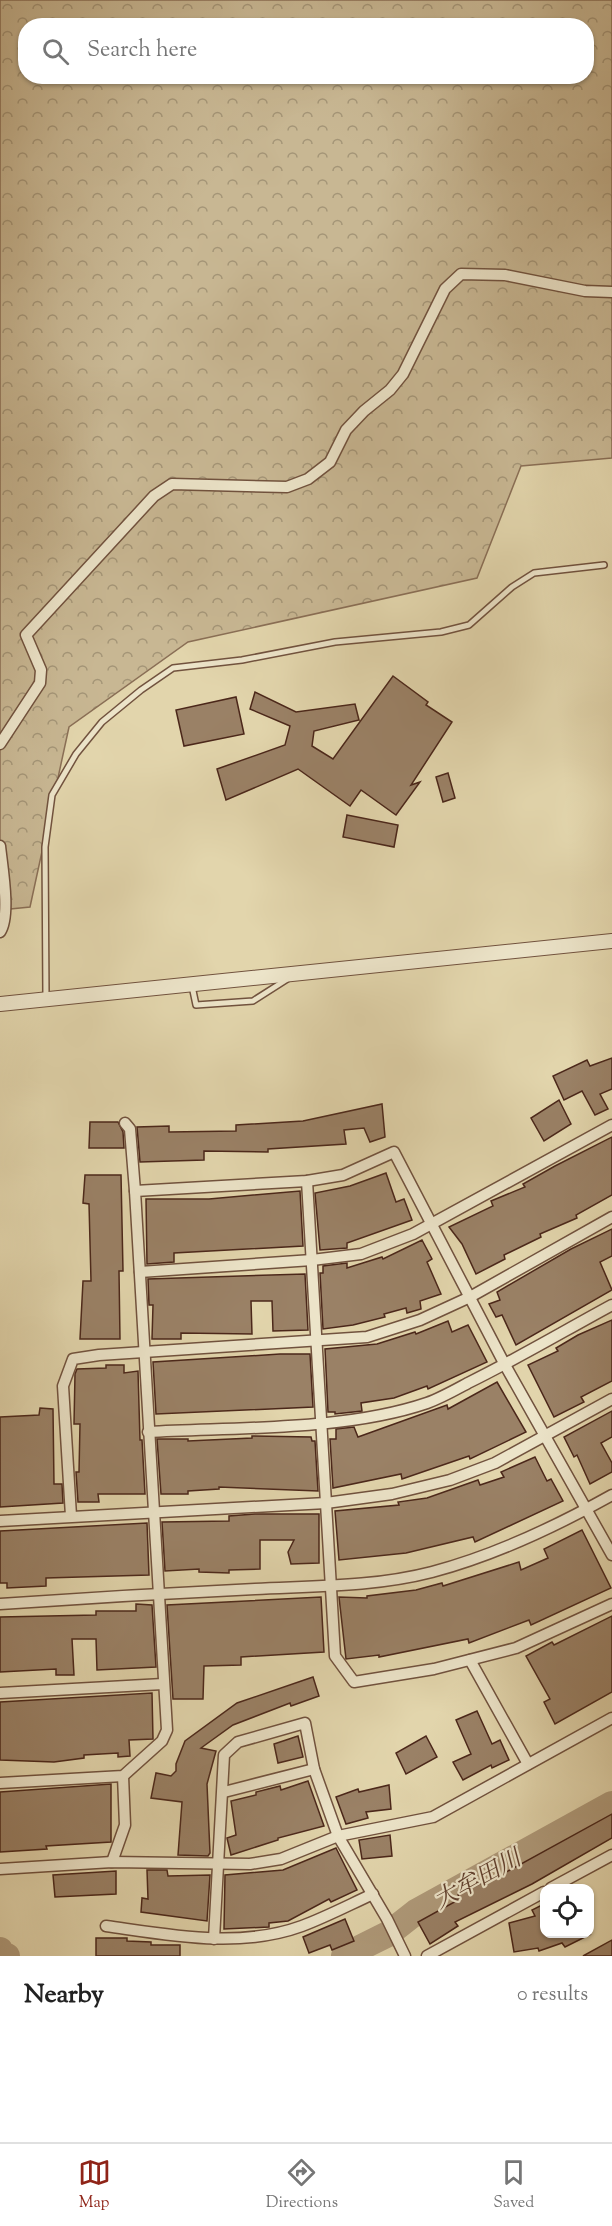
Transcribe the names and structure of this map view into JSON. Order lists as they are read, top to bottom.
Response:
{
  "water": ["大牟田川"],
  "page": {
    "search": "Search here",
    "heading": ["Nearby", "0 results"],
    "nav": ["Map", "Directions", "Saved"]
  }
}
